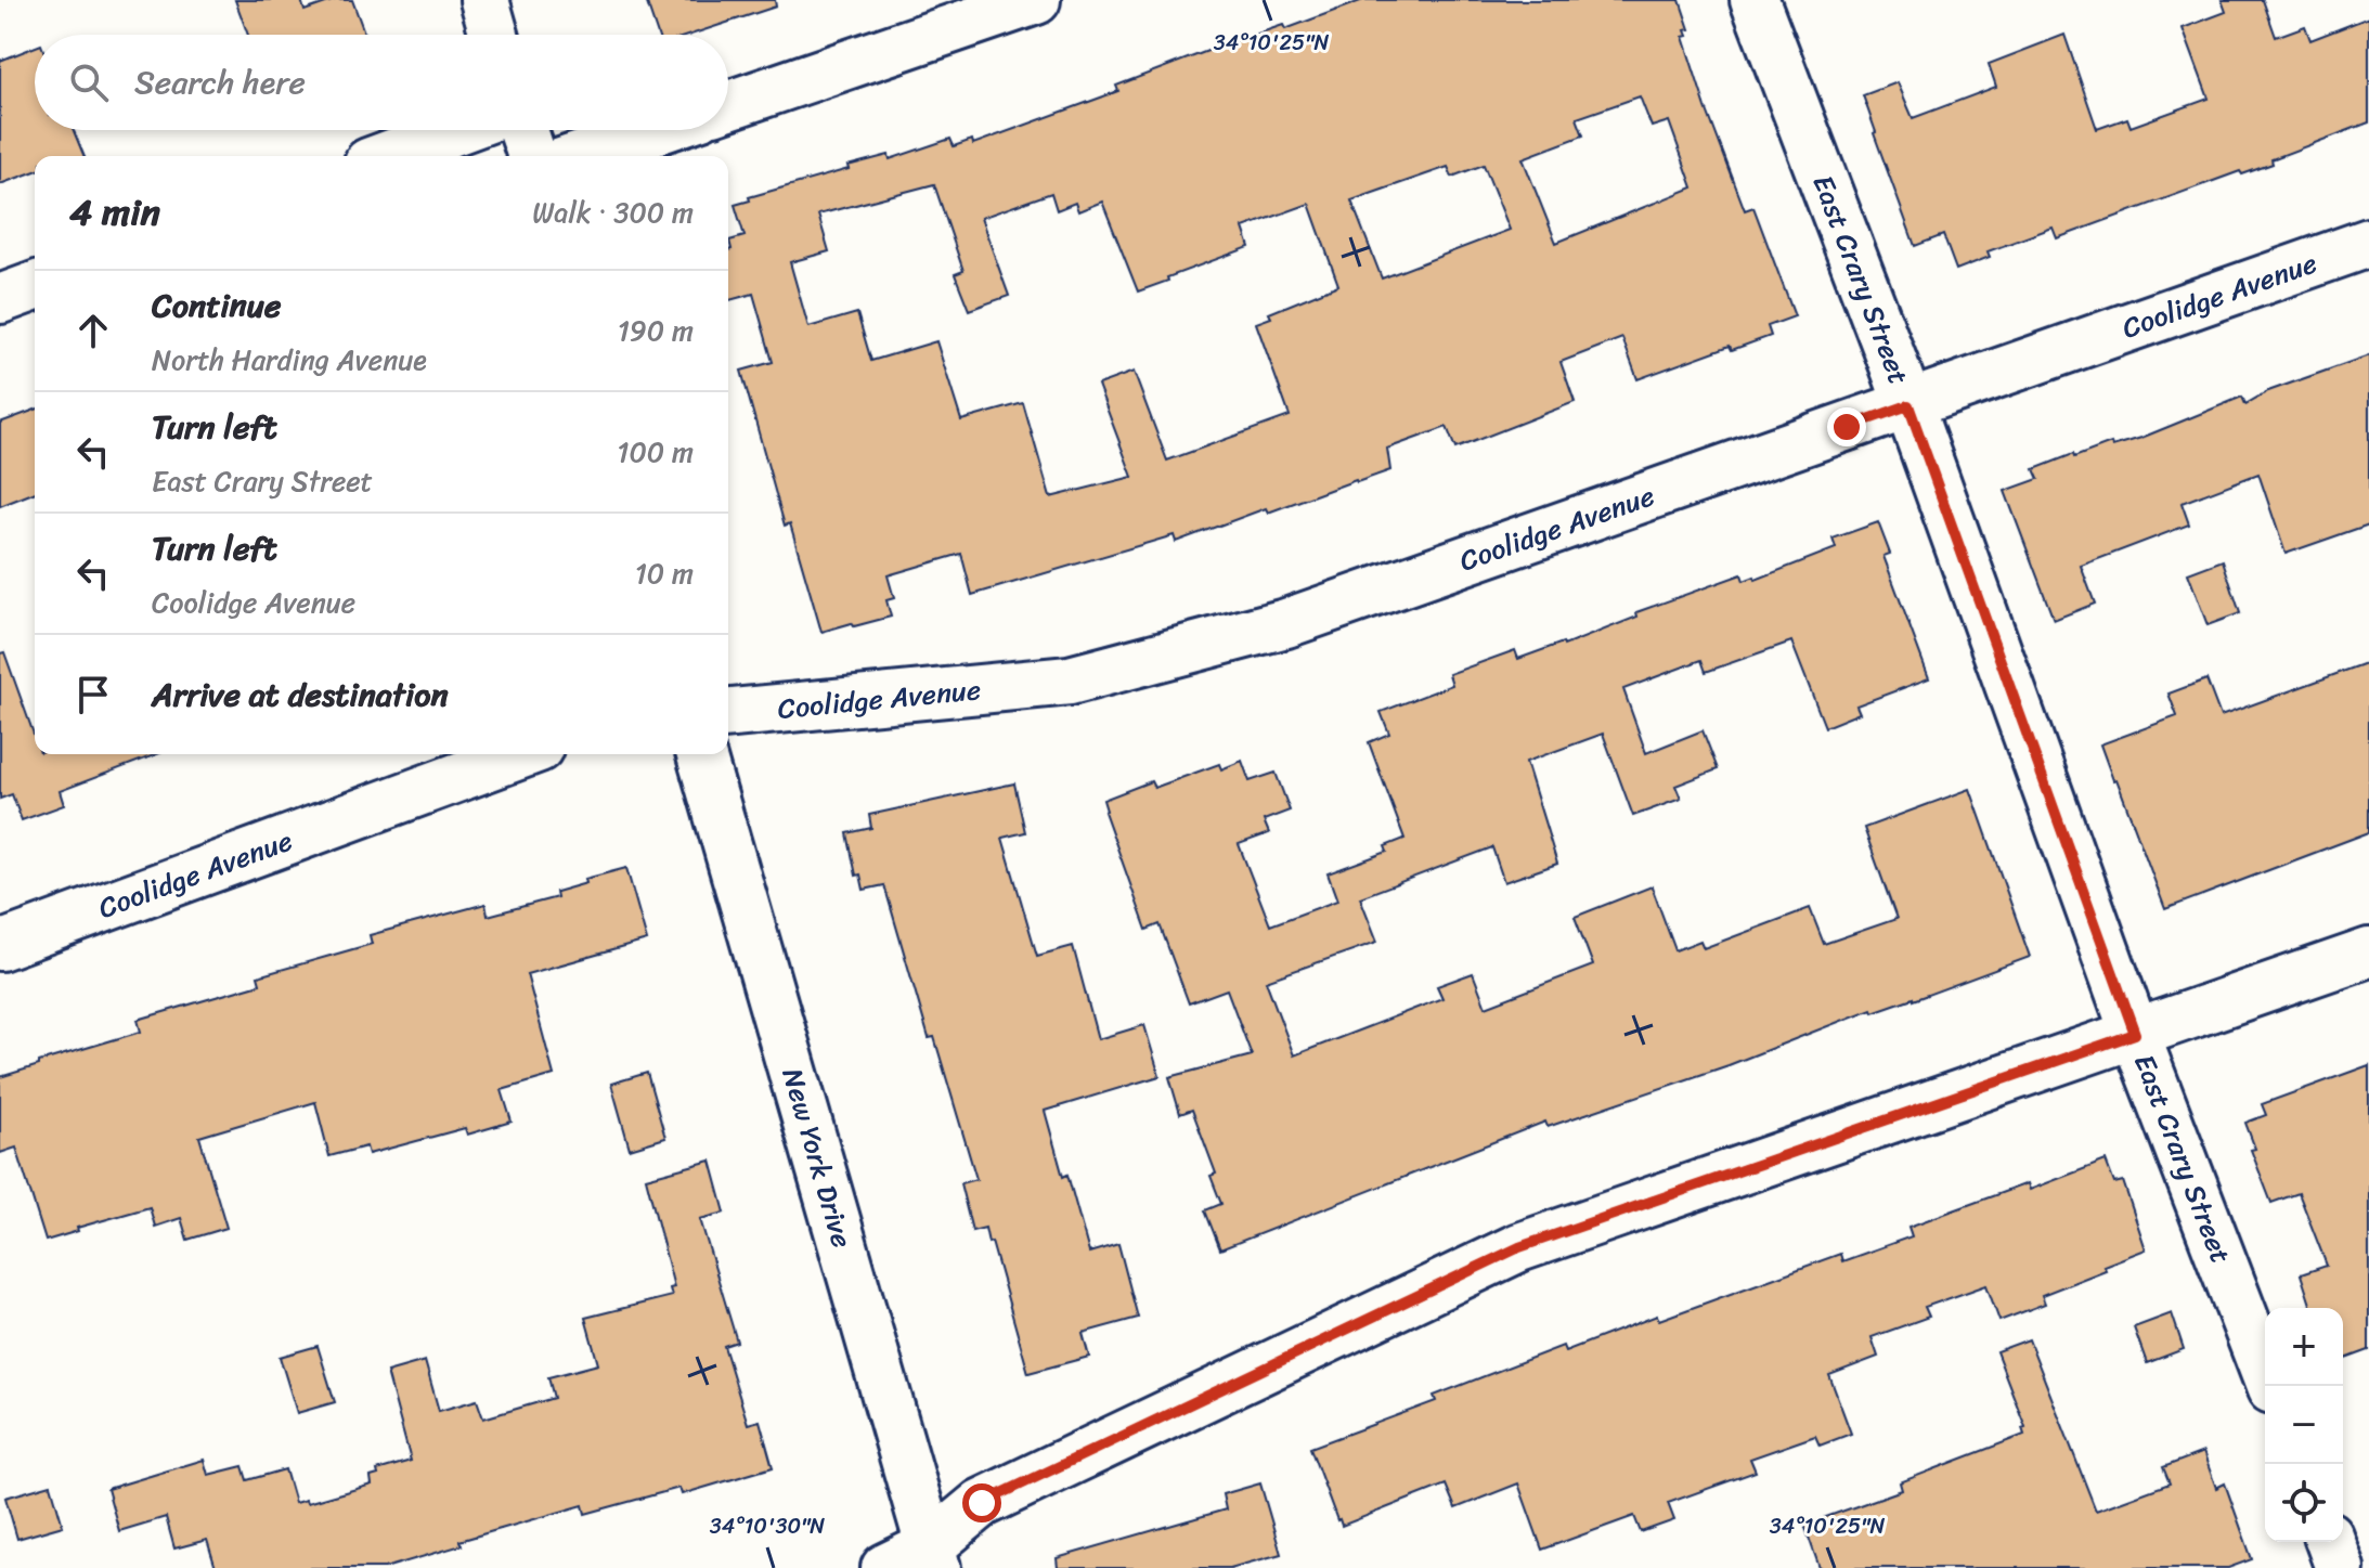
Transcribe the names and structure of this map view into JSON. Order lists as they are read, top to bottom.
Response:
{
  "streets": {
    "street": ["East Crary Street", "Coolidge Avenue", "New York Drive"]
  },
  "crossings": [
    ["East Crary Street", "Coolidge Avenue"]
  ],
  "page": {
    "search": "Search here",
    "heading": ["4 min", "Walk · 300 m"],
    "list": [
      ["Continue", "North Harding Avenue", "190 m"],
      ["Turn left", "East Crary Street", "100 m"],
      ["Turn left", "Coolidge Avenue", "10 m"],
      "Arrive at destination"
    ],
    "map_buttons": ["+", "−"]
  },
  "coordinates": ["34°10'25\"N", "34°10'30\"N"]
}
